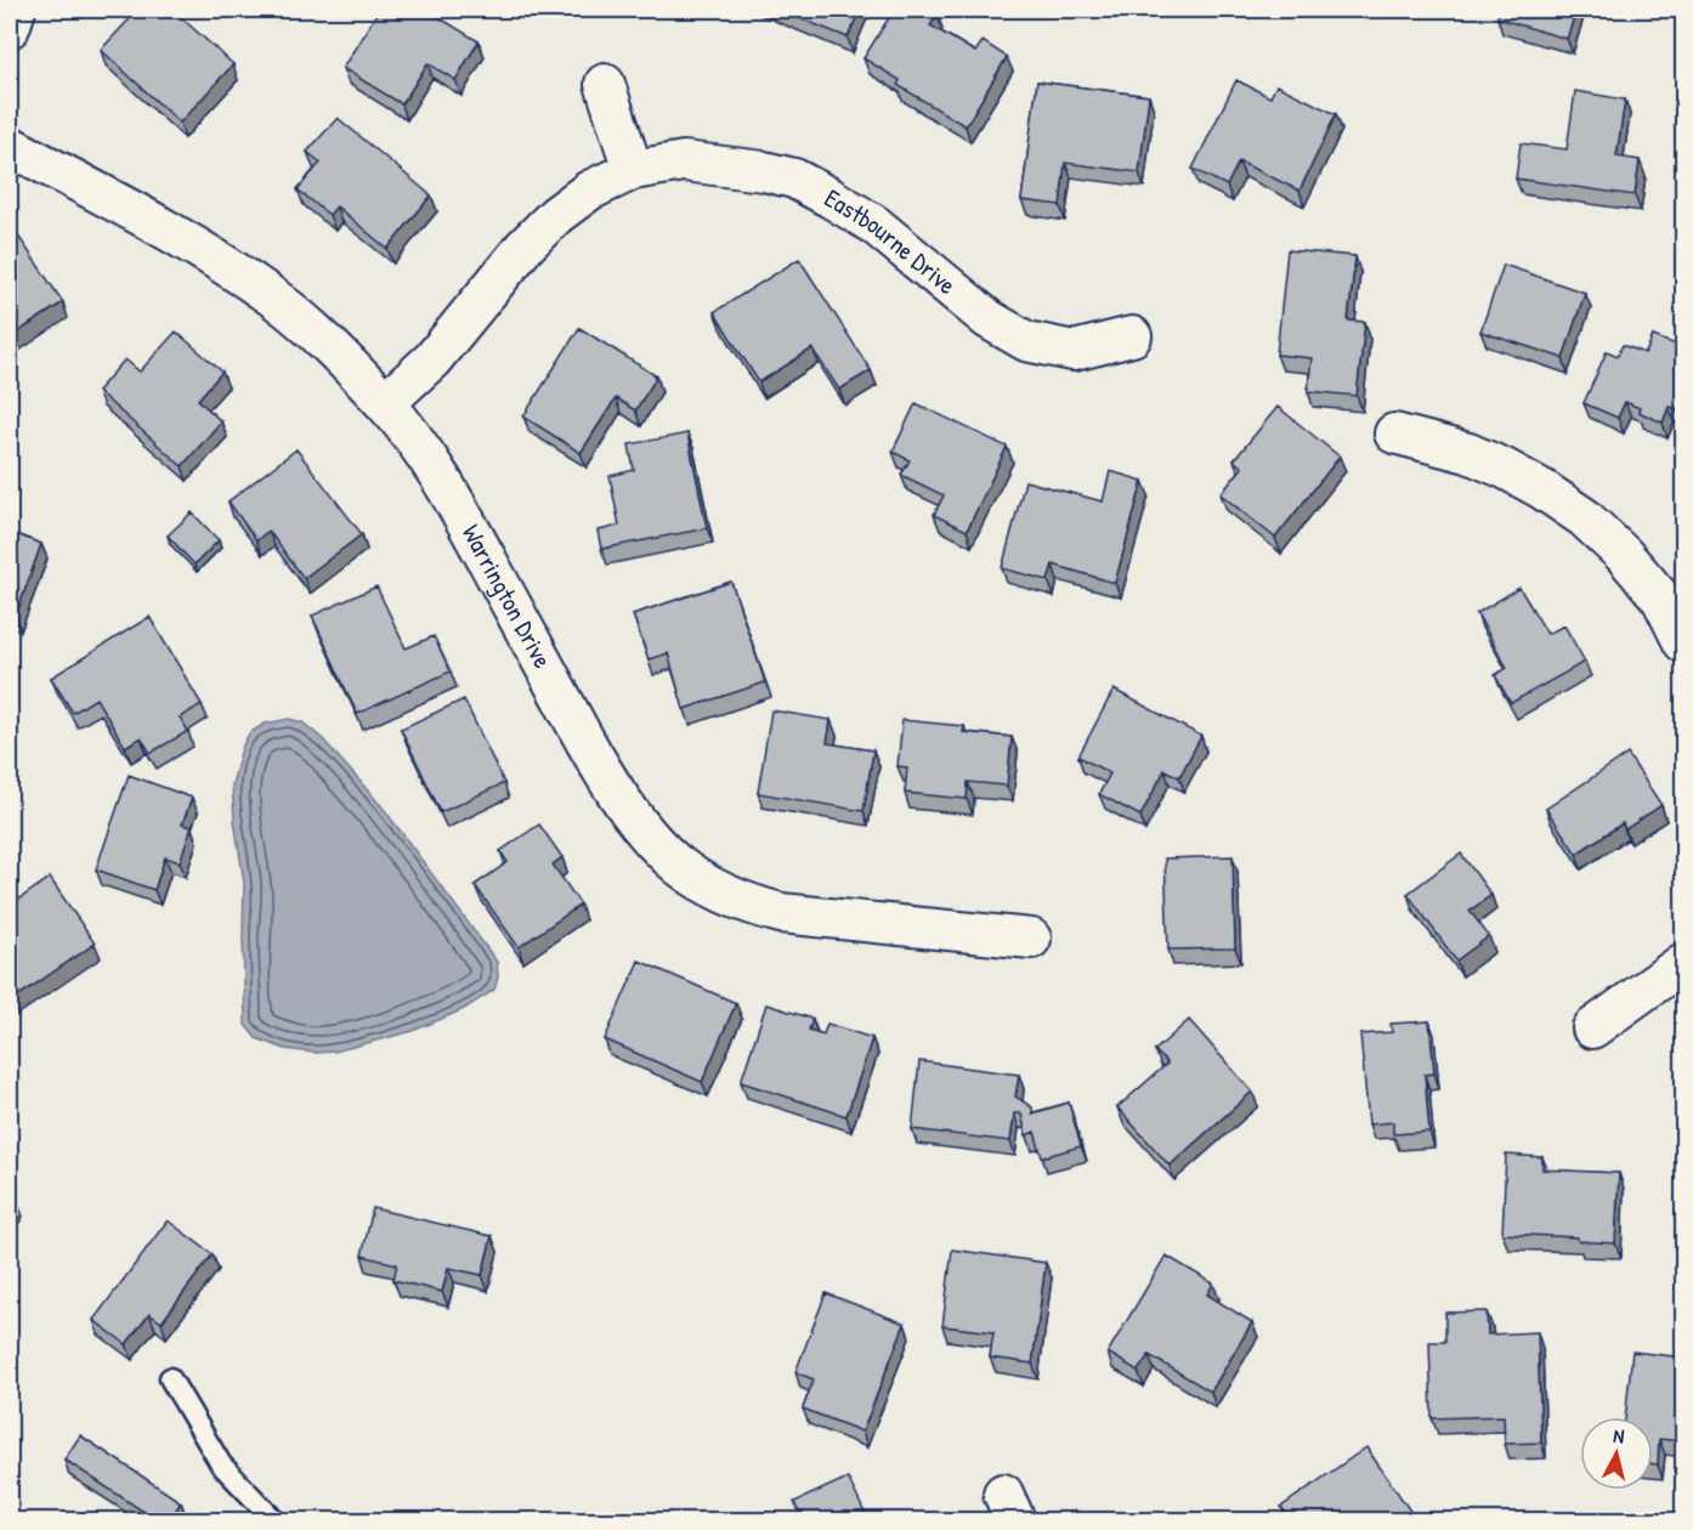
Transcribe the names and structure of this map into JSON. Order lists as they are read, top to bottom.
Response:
{
  "streets": {
    "street": ["Eastbourne Drive", "Warrington Drive"]
  },
  "crossings": [
    ["Eastbourne Drive", "Warrington Drive"]
  ],
  "north": "top"
}
